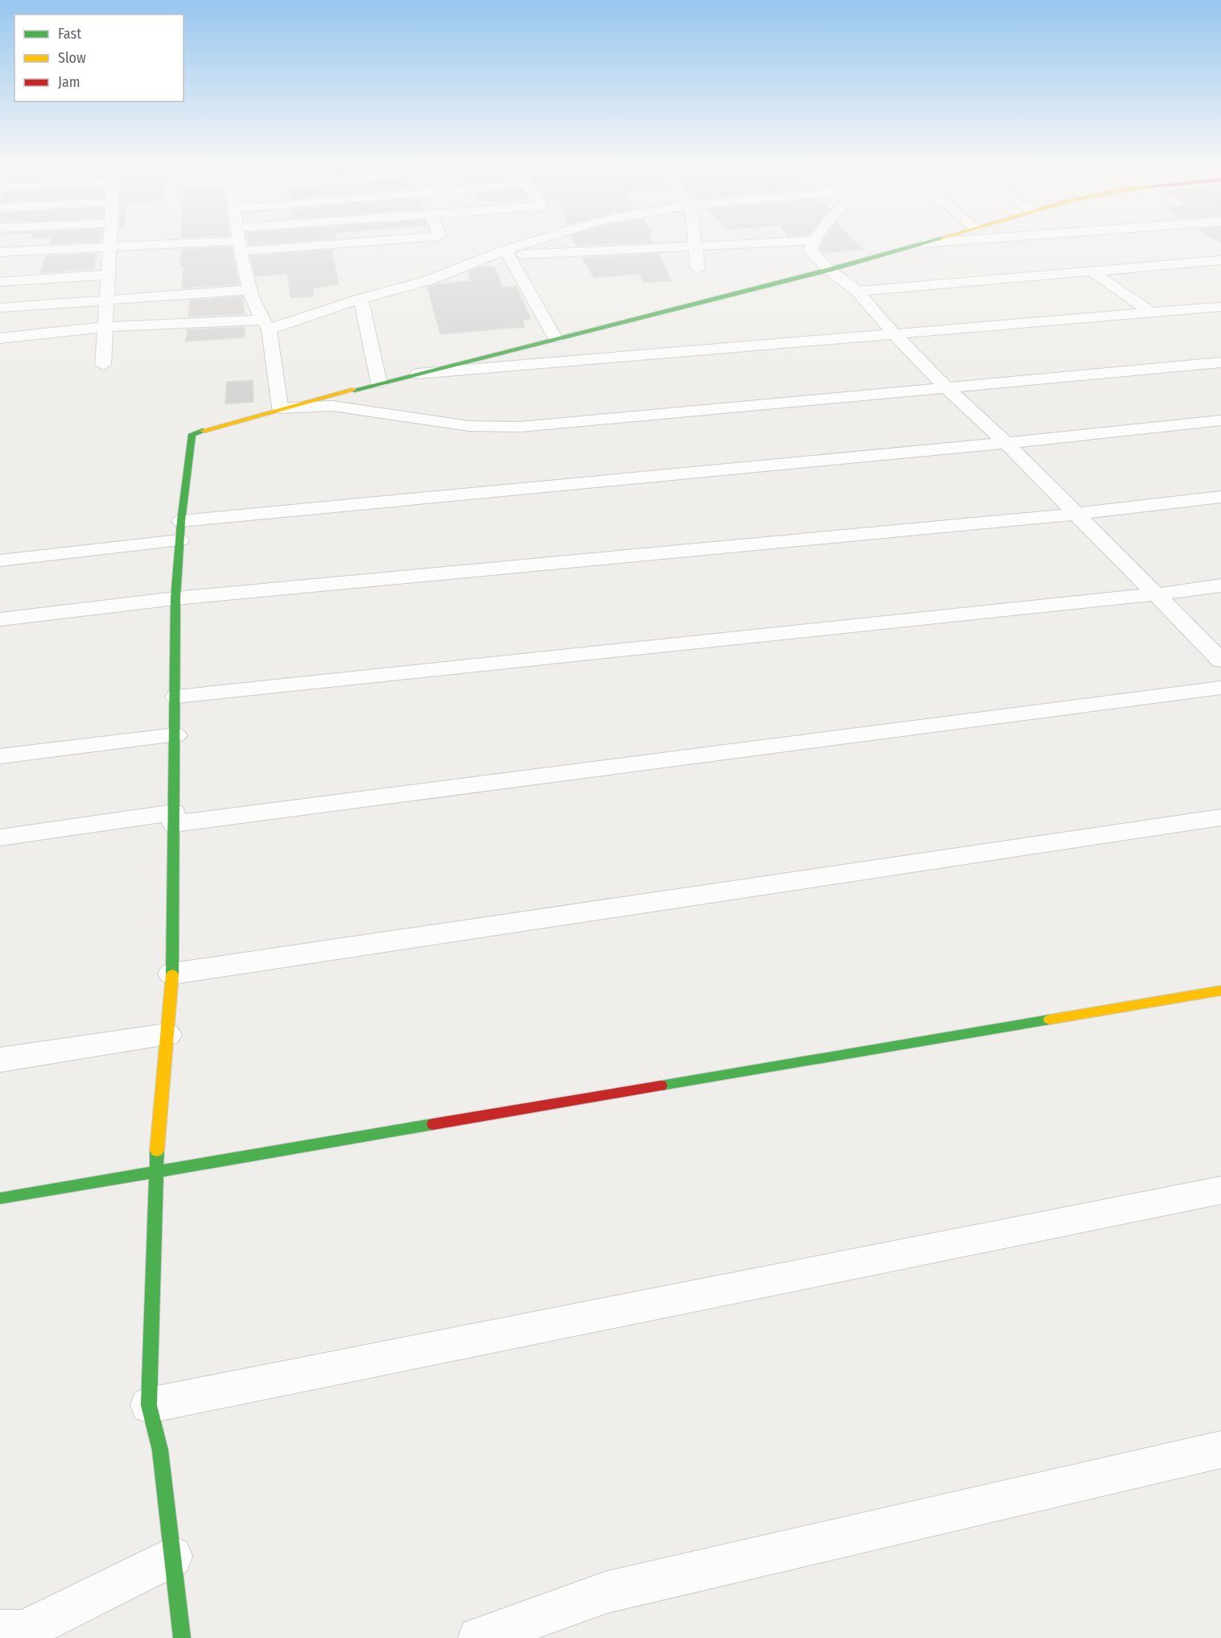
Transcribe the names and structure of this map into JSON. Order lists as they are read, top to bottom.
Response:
{
  "legend": ["Fast", "Slow", "Jam"]
}
